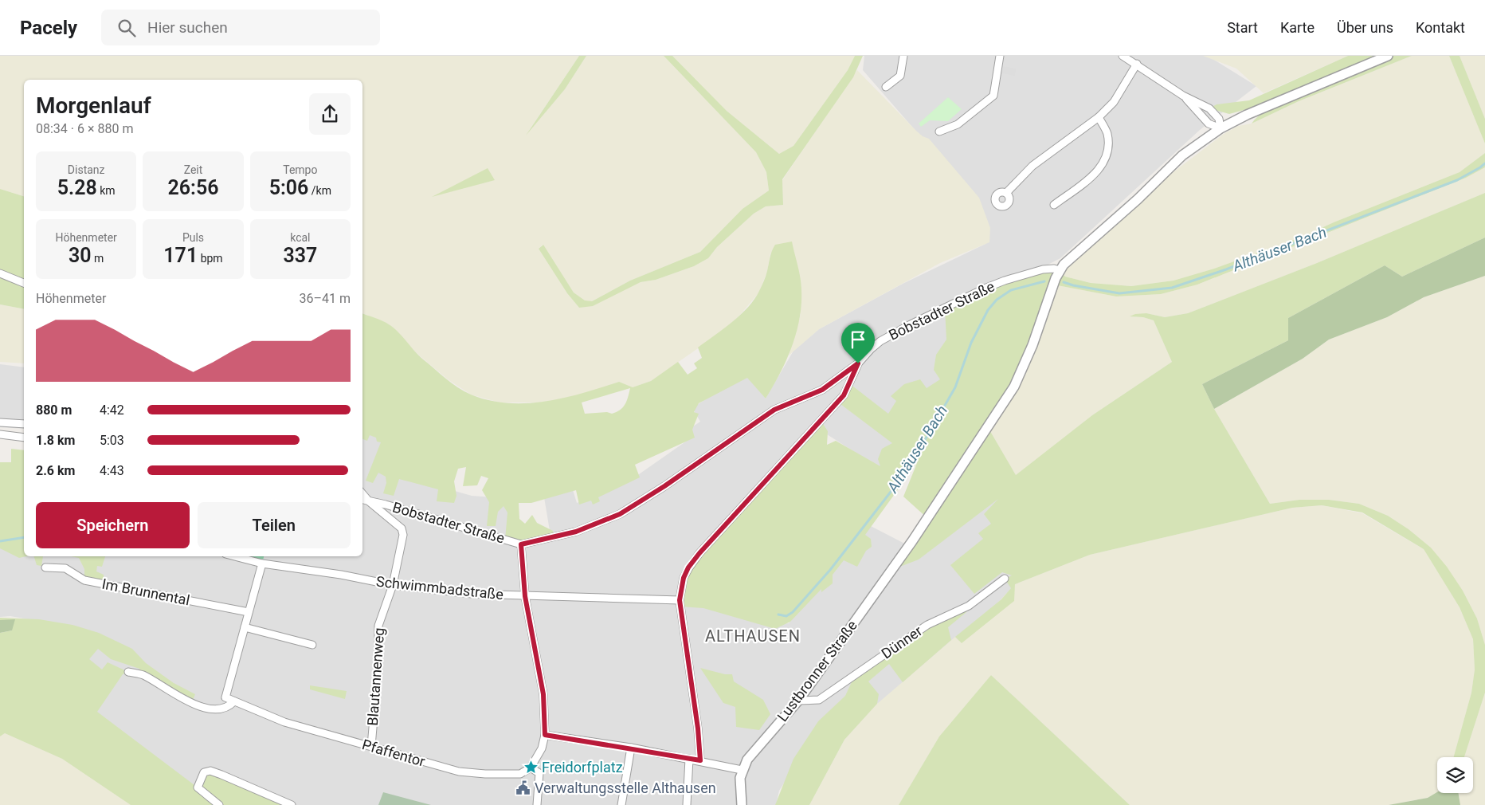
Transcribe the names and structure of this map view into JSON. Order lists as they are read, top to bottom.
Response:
{
  "streets": {
    "street": [
      "Bobstadter Straße",
      "Schwimmbadstraße",
      "Im Brunnental",
      "Dünner",
      "Lustbronner Straße",
      "Blautannenweg",
      "Pfaffentor"
    ]
  },
  "crossings": [
    ["Bobstadter Straße", "Lustbronner Straße"],
    ["Bobstadter Straße", "Blautannenweg"],
    ["Schwimmbadstraße", "Blautannenweg"],
    ["Dünner", "Lustbronner Straße"],
    ["Blautannenweg", "Pfaffentor"]
  ],
  "districts": ["ALTHAUSEN"],
  "water": ["Althäuser Bach"],
  "places": {
    "place": ["Freidorfplatz"],
    "public building": ["Verwaltungsstelle Althausen"]
  },
  "page": {
    "header": "Pacely",
    "search": "Hier suchen",
    "nav": [
      "Start",
      "Karte",
      "Über uns",
      "Kontakt"
    ],
    "heading": ["Morgenlauf", "08:34 · 6 × 880 m"],
    "stats": [
      ["Distanz", "5.28 km"],
      ["Zeit", "26:56"],
      ["Tempo", "5:06 /km"],
      ["Höhenmeter", "30 m"],
      ["Puls", "171 bpm"],
      ["kcal", "337"]
    ],
    "chart": ["Höhenmeter", "36–41 m"],
    "list": [
      {
        "name": "880 m",
        "note": "4:42"
      },
      {
        "name": "1.8 km",
        "note": "5:03"
      },
      {
        "name": "2.6 km",
        "note": "4:43"
      }
    ],
    "buttons": ["Speichern", "Teilen"]
  }
}
